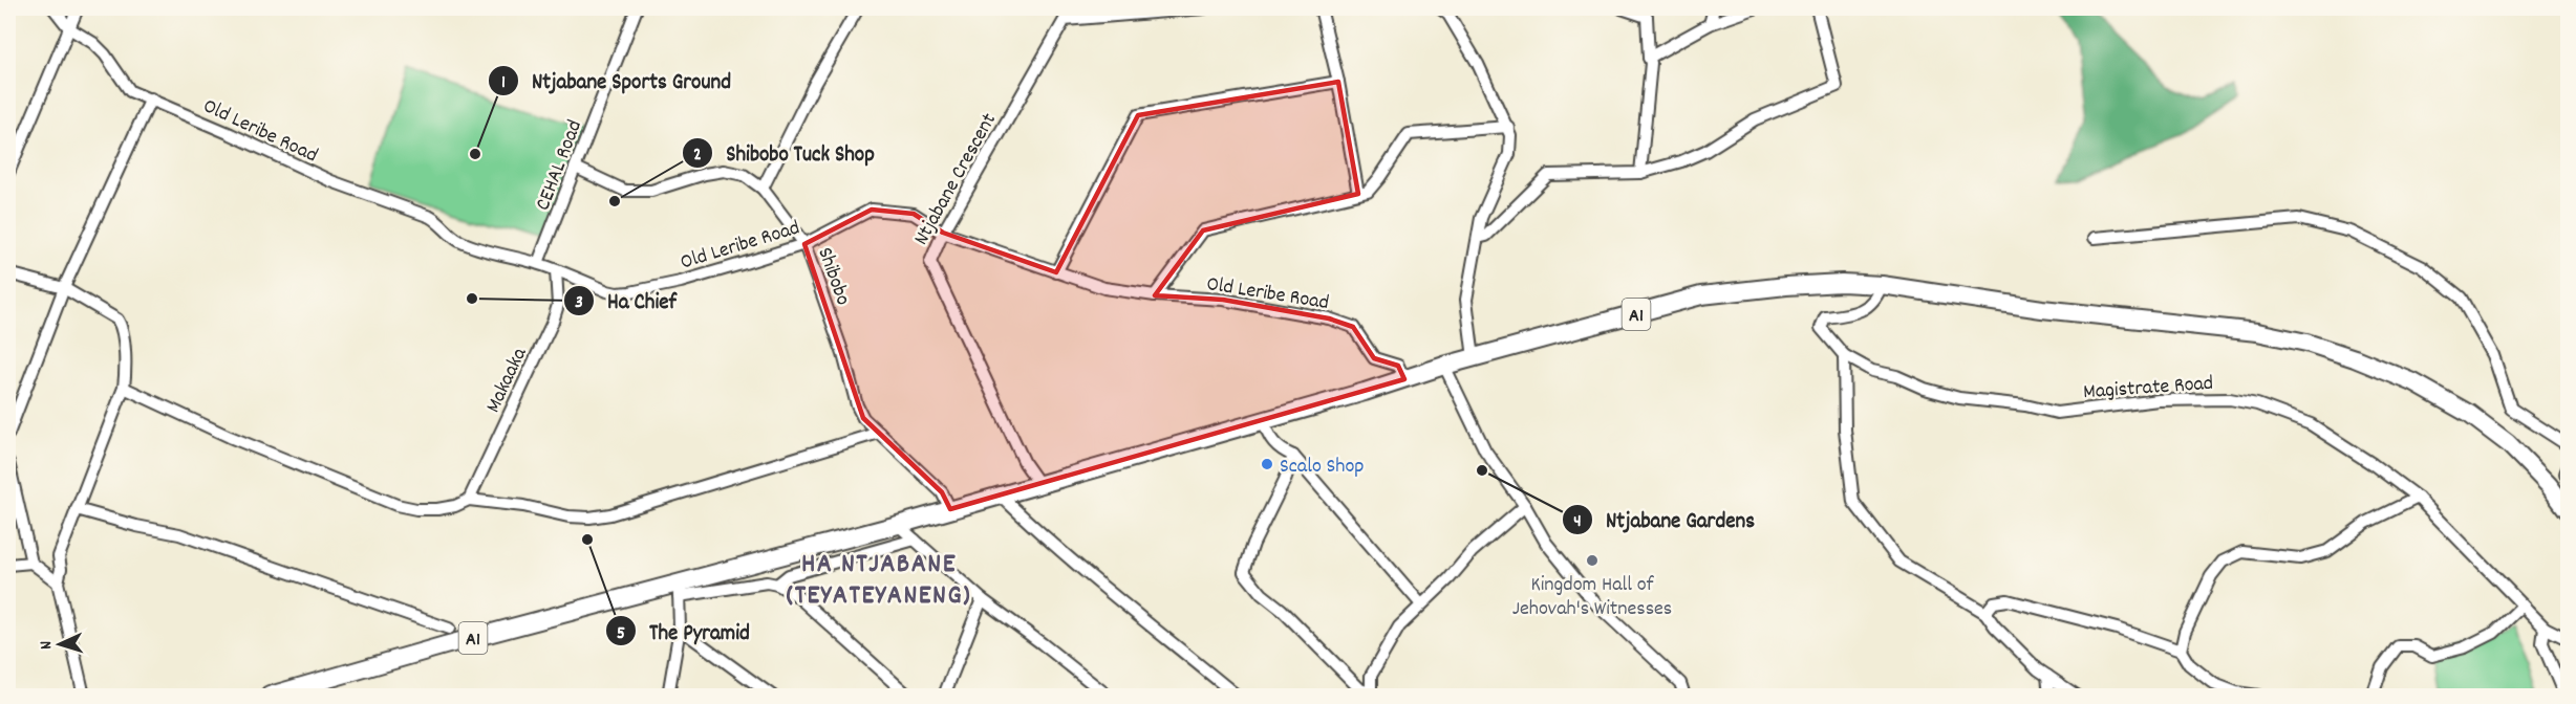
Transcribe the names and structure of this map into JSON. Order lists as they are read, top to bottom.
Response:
{
  "streets": {
    "main road": ["A1"],
    "street": [
      "Old Leribe Road",
      "CEHAL Road",
      "Ntjabane Crescent",
      "Shibobo",
      "Makaaka",
      "Magistrate Road"
    ]
  },
  "crossings": [
    ["Old Leribe Road", "CEHAL Road"],
    ["Old Leribe Road", "Ntjabane Crescent"],
    ["Old Leribe Road", "Shibobo"],
    ["Old Leribe Road", "A1"],
    ["Old Leribe Road", "Makaaka"],
    ["CEHAL Road", "Shibobo"],
    ["Ntjabane Crescent", "A1"],
    ["Shibobo", "A1"],
    ["A1", "Magistrate Road"]
  ],
  "districts": ["HA NTJABANE (TEYATEYANENG)"],
  "places": [
    "Ntjabane Sports Ground",
    "Shibobo Tuck Shop",
    "Ha Chief",
    "Scalo Shop",
    "Ntjabane Gardens",
    "The Pyramid",
    "Kingdom Hall of Jehovah's Witnesses"
  ],
  "north": "left"
}
